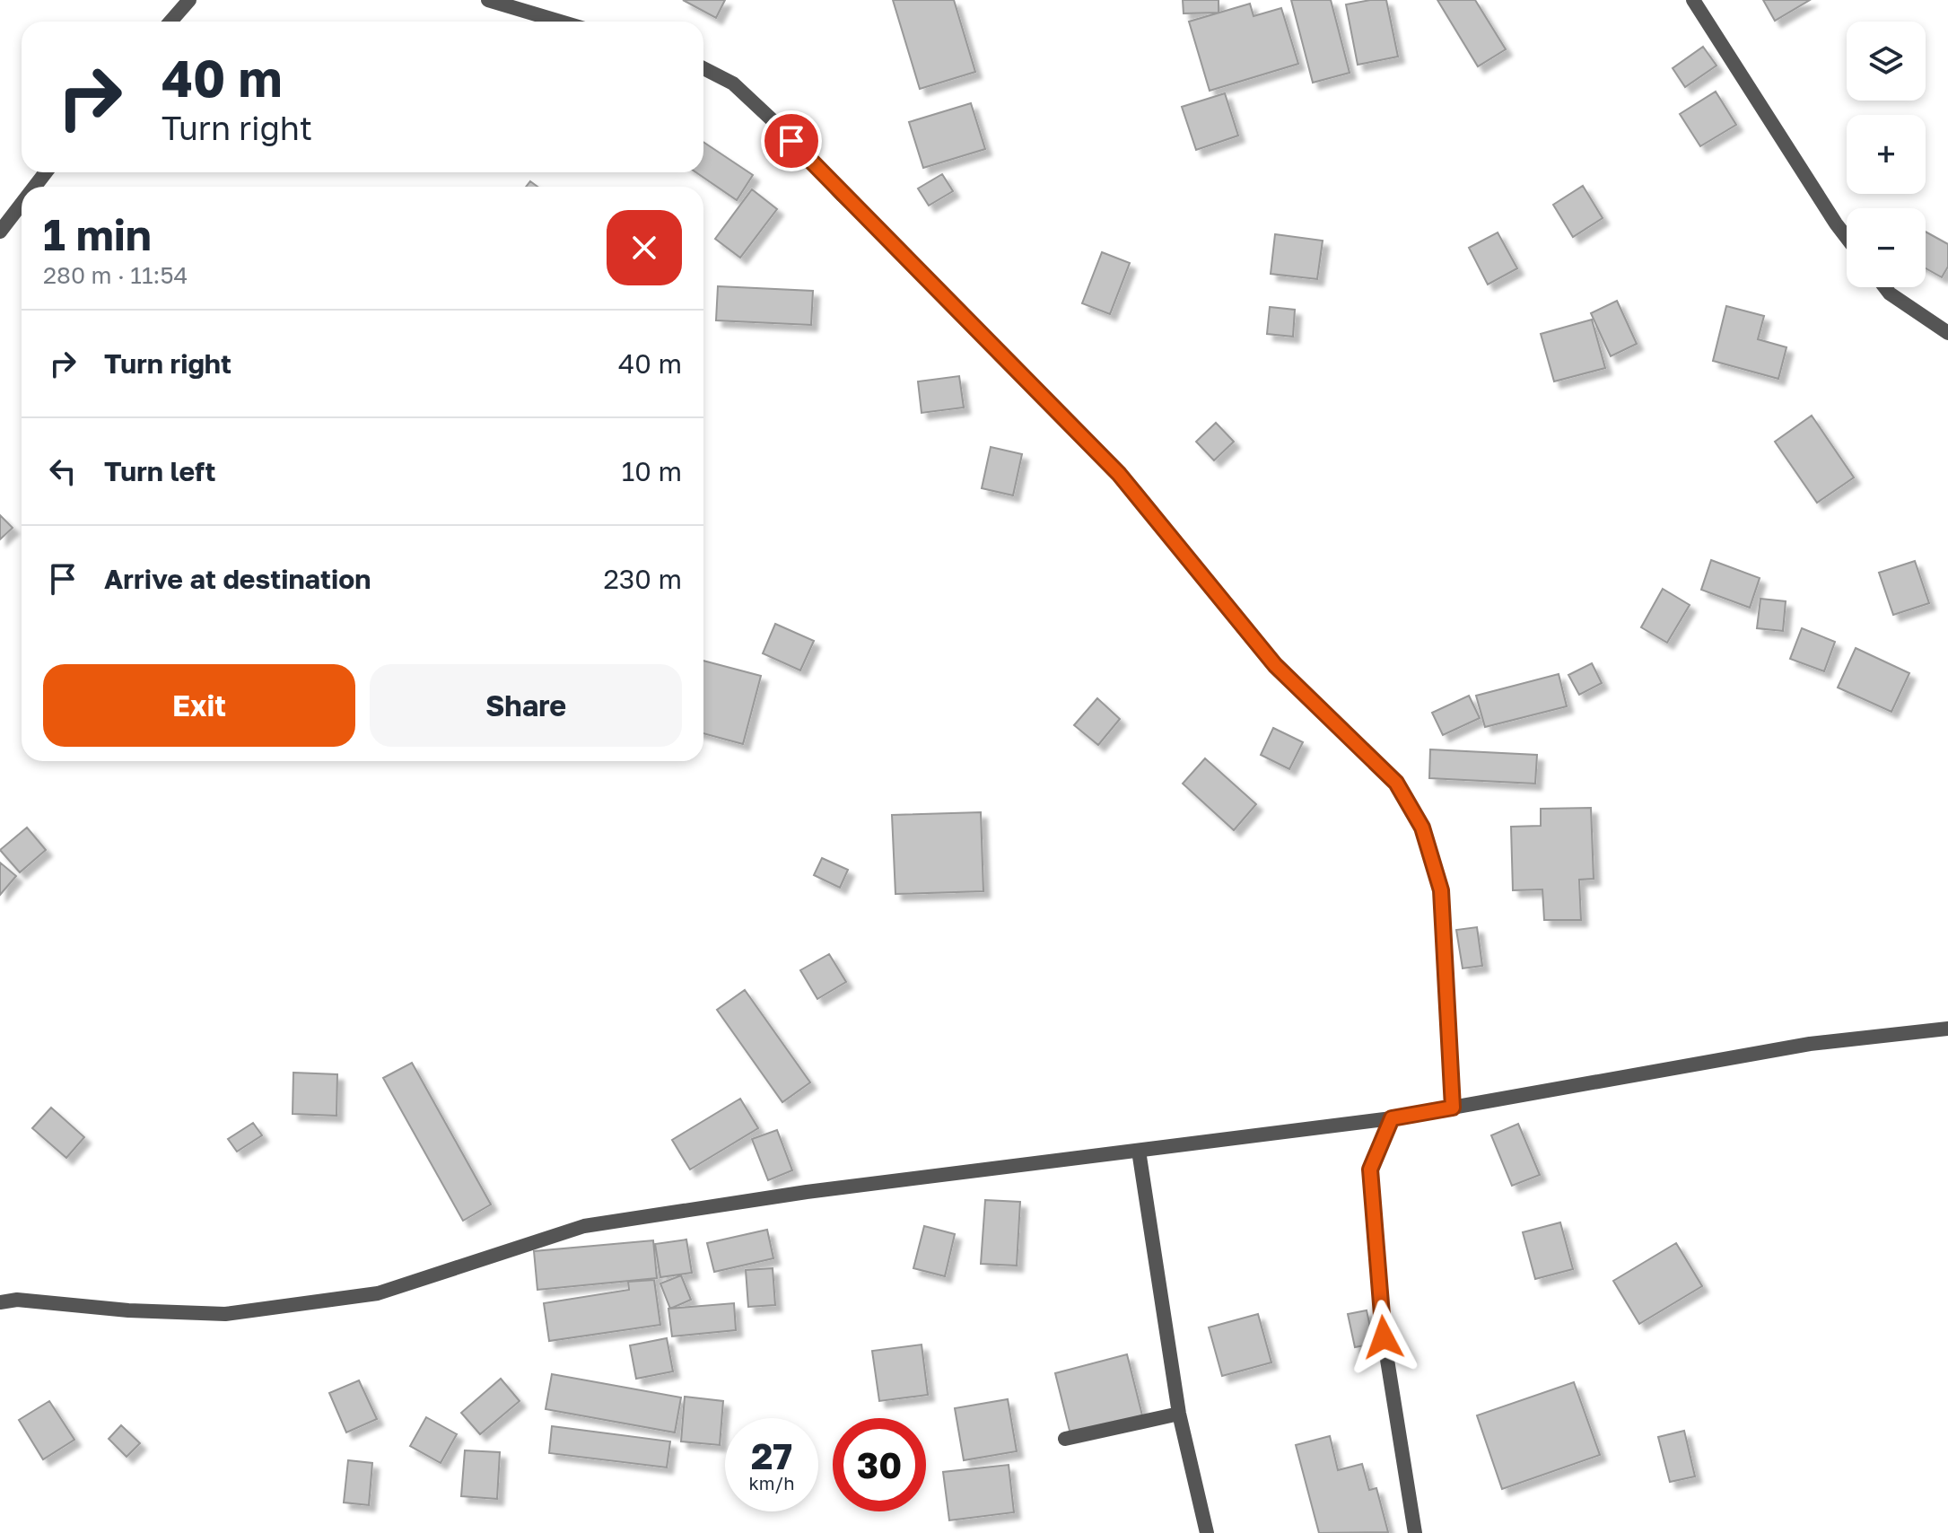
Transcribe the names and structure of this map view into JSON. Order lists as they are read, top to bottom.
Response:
{
  "page": {
    "map_buttons": ["+", "−"],
    "turn": ["40 m", "Turn right"],
    "heading": ["1 min", "280 m · 11:54"],
    "list": [
      {
        "name": "Turn right",
        "value": "40 m"
      },
      {
        "name": "Turn left",
        "value": "10 m"
      },
      {
        "name": "Arrive at destination",
        "value": "230 m"
      }
    ],
    "buttons": ["Exit", "Share"],
    "speed": "27 km/h",
    "limit": "30"
  }
}
